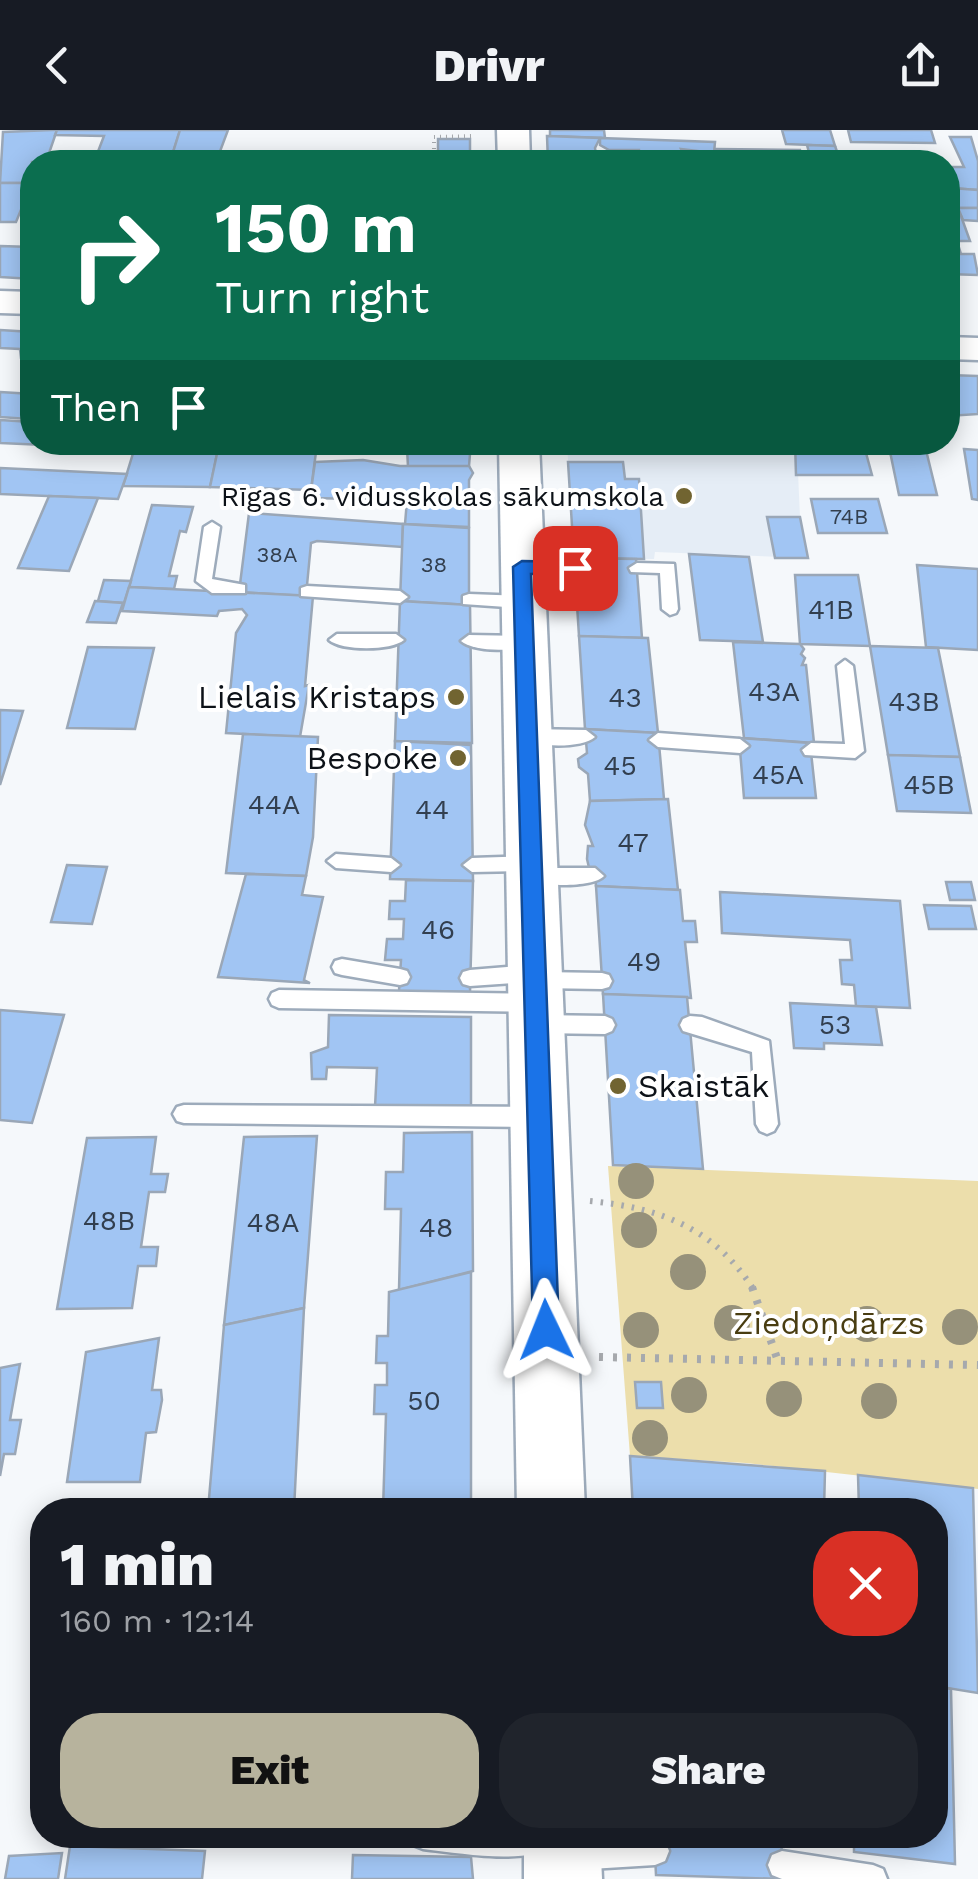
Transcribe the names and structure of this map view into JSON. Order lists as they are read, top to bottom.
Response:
{
  "parks": ["Ziedoņdārzs"],
  "places": [
    "Rīgas 6. vidusskolas sākumskola",
    "Lielais Kristaps",
    "Bespoke",
    "Skaistāk"
  ],
  "house_numbers": [
    "74B",
    "38A",
    "38",
    "41B",
    "43A",
    "43",
    "43B",
    "45",
    "45A",
    "45B",
    "44A",
    "44",
    "47",
    "46",
    "49",
    "53",
    "48B",
    "48A",
    "48",
    "50"
  ],
  "page": {
    "header": "Drivr",
    "turn": ["150 m", "Turn right"],
    "then": "Then",
    "heading": ["1 min", "160 m · 12:14"],
    "buttons": ["Exit", "Share"]
  }
}
